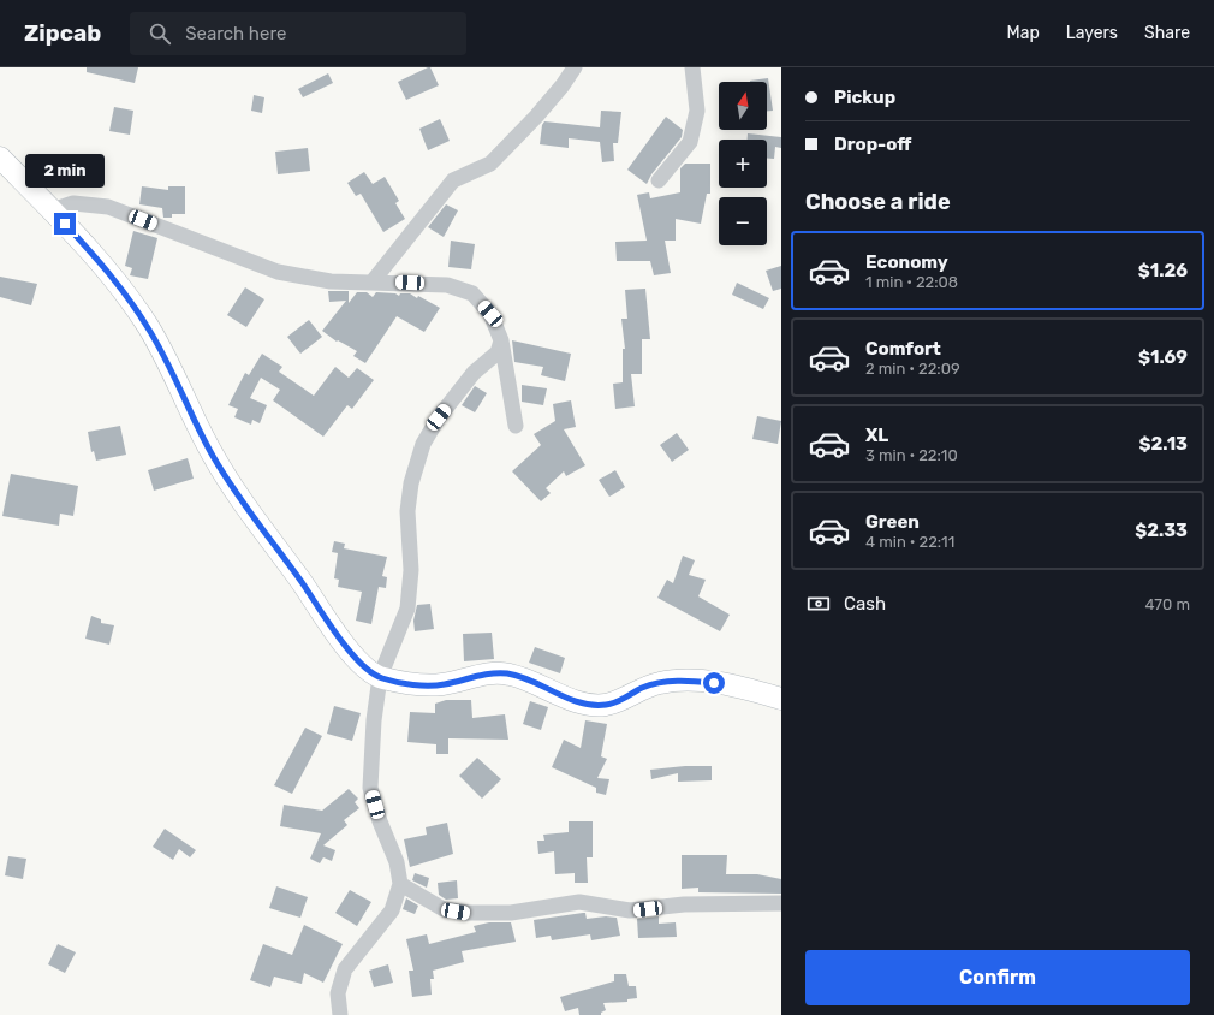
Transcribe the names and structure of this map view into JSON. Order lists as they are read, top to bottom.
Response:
{
  "north": "top",
  "page": {
    "header": "Zipcab",
    "search": "Search here",
    "nav": ["Map", "Layers", "Share"],
    "banner": ["Pickup", "Drop-off"],
    "map_buttons": ["+", "−"],
    "bubble": "2 min",
    "heading": "Choose a ride",
    "list": [
      {
        "name": "Economy",
        "note": "1 min · 22:08",
        "value": "$1.26"
      },
      {
        "name": "Comfort",
        "note": "2 min · 22:09",
        "value": "$1.69"
      },
      {
        "name": "XL",
        "note": "3 min · 22:10",
        "value": "$2.13"
      },
      {
        "name": "Green",
        "note": "4 min · 22:11",
        "value": "$2.33"
      }
    ],
    "pay": ["Cash", "470 m"],
    "buttons": "Confirm"
  }
}
